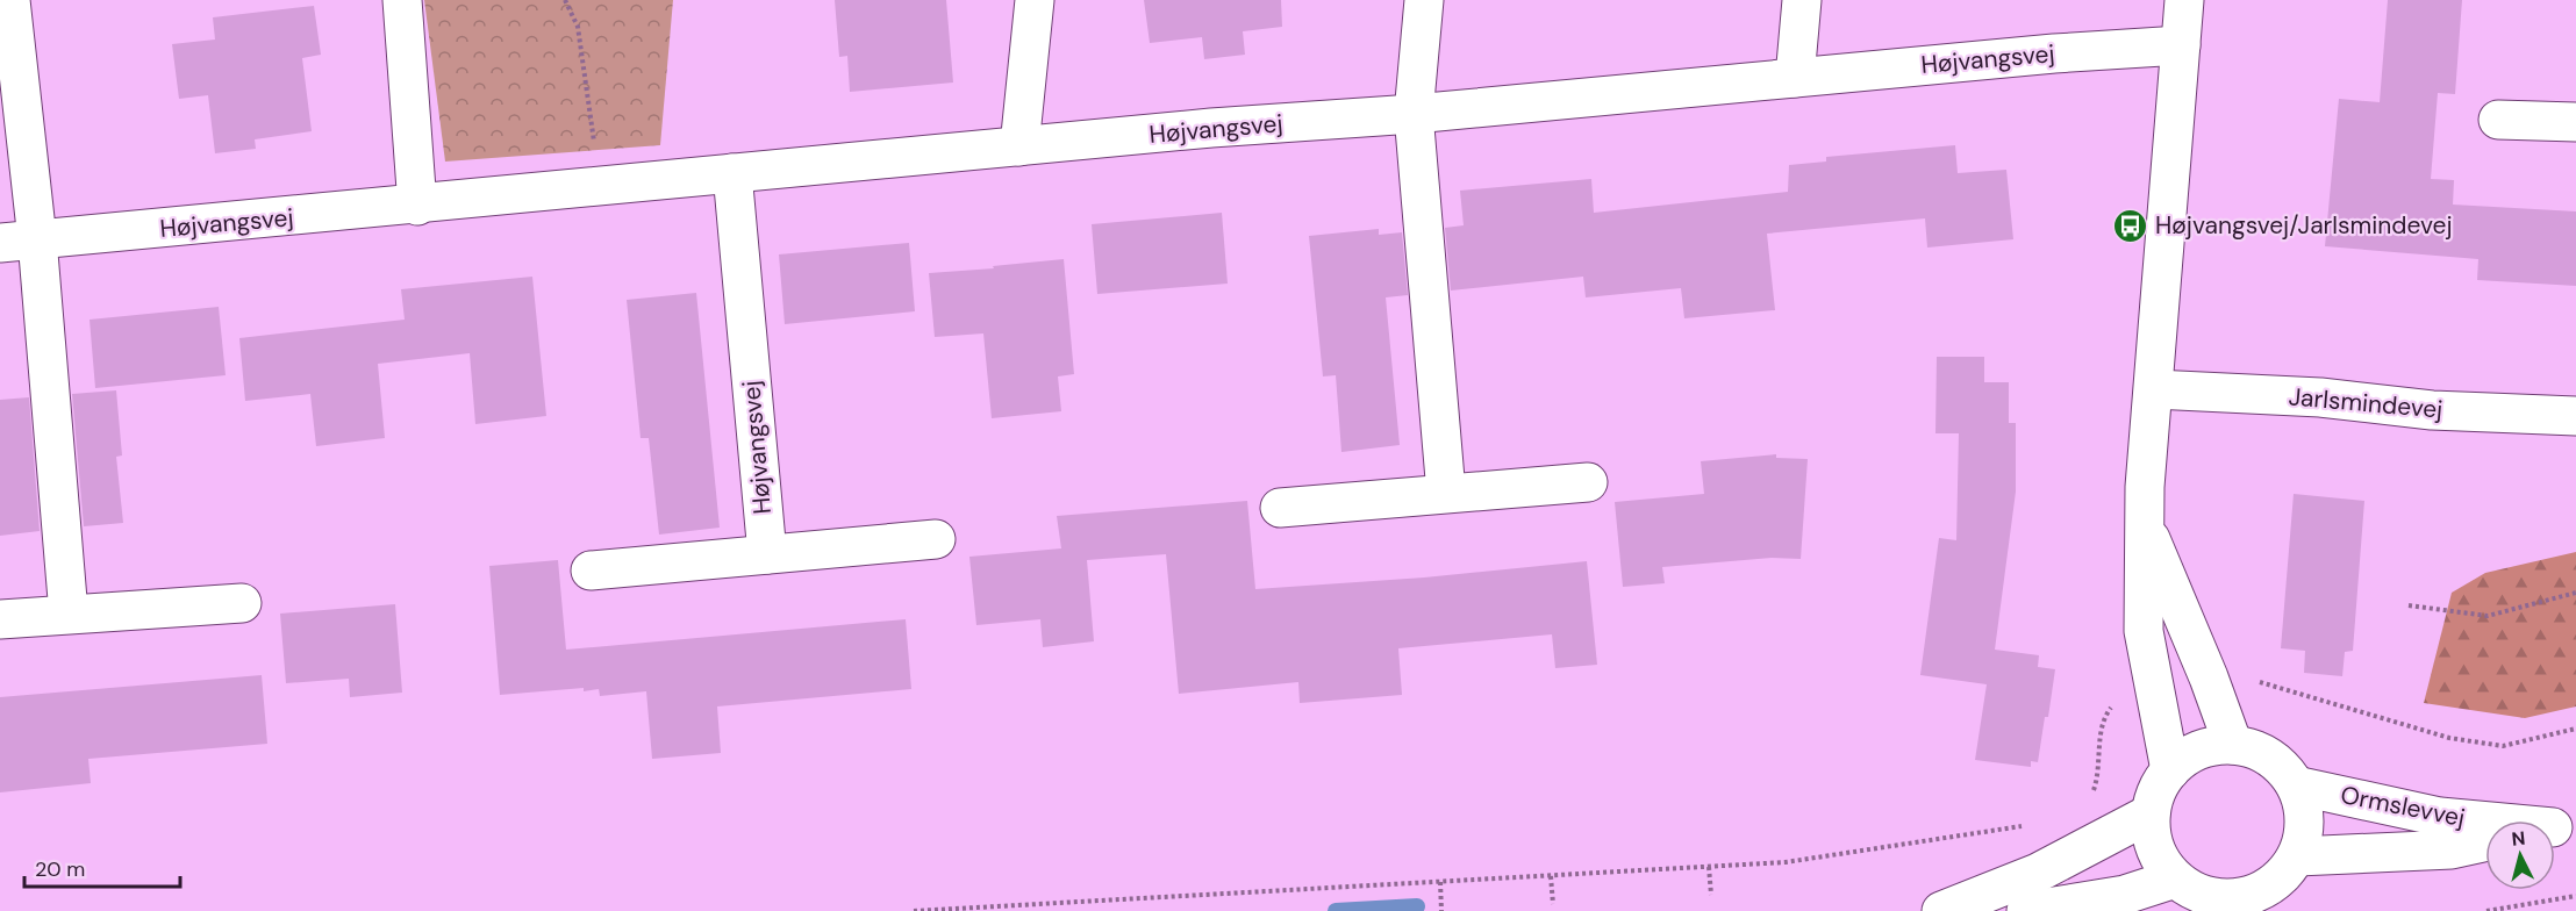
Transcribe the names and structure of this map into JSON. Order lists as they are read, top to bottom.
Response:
{
  "streets": {
    "street": ["Højvangsvej", "Jarlsmindevej", "Ormslevvej"]
  },
  "places": {
    "bus stop": ["Højvangsvej/Jarlsmindevej"]
  },
  "scale_bar": "20 m",
  "north": "top"
}
